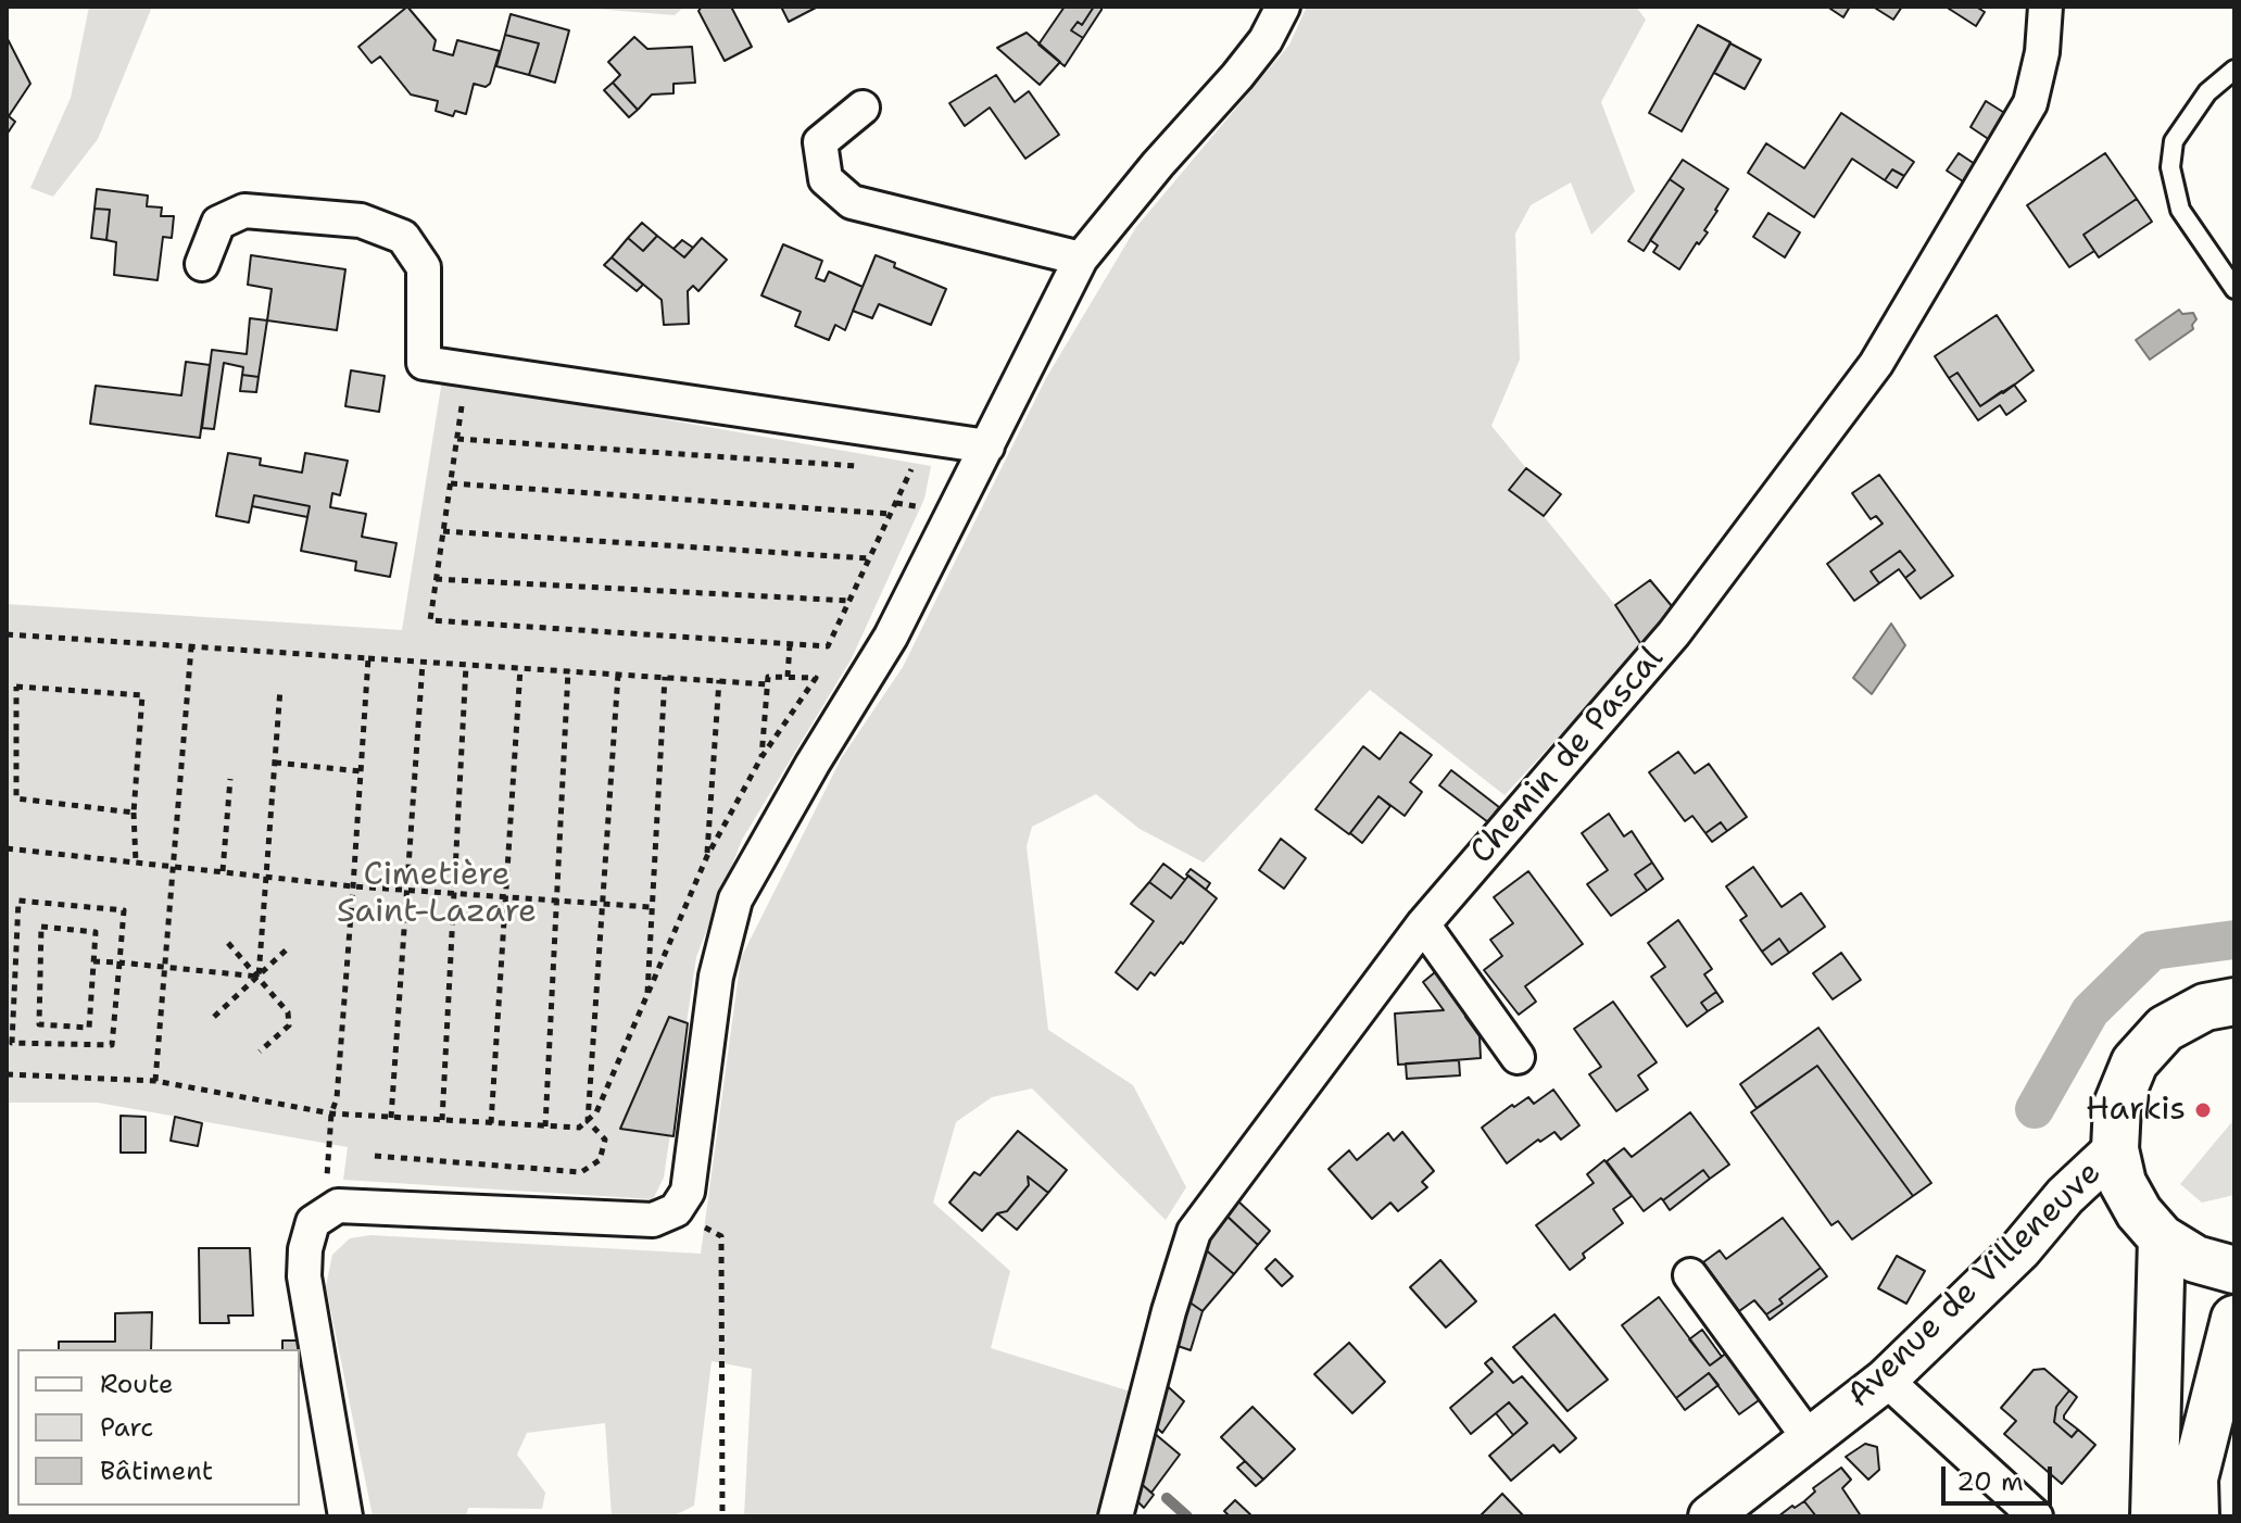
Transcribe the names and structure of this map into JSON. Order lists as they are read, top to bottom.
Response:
{
  "streets": {
    "street": ["Chemin de Pascal", "Avenue de Villeneuve"]
  },
  "parks": ["Cimetière Saint-Lazare"],
  "places": ["Harkis"],
  "legend": ["Route", "Parc", "Bâtiment"],
  "scale_bar": "20 m"
}
